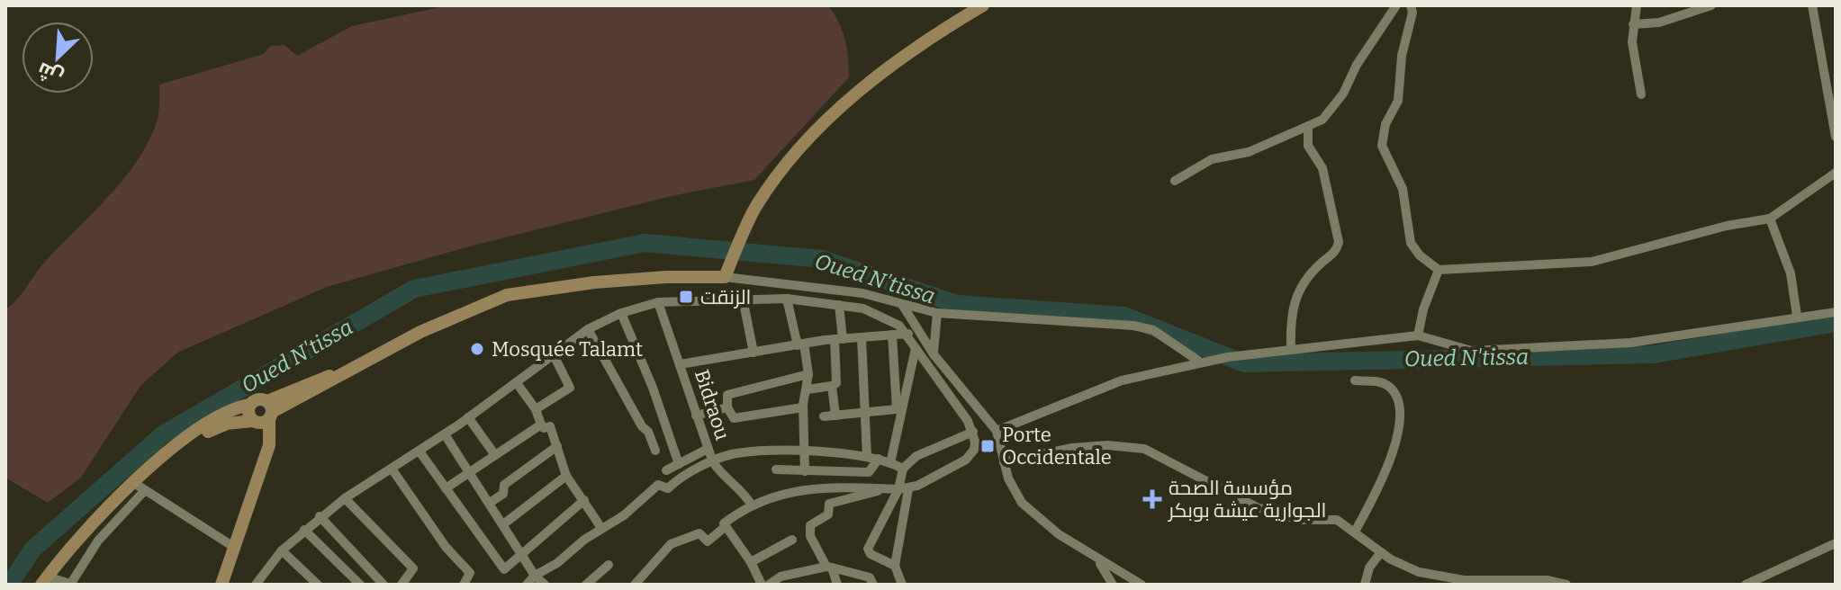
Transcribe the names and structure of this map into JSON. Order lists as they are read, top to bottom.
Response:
{
  "streets": {
    "street": ["Bidraou"]
  },
  "water": ["Oued N'tissa"],
  "places": {
    "transit": ["الزنقت", "Porte Occidentale"],
    "other": ["Mosquée Talamt"],
    "health": ["مؤسسة الصحة الجوارية عيشة بوبكر"]
  },
  "north": "bottom left"
}
